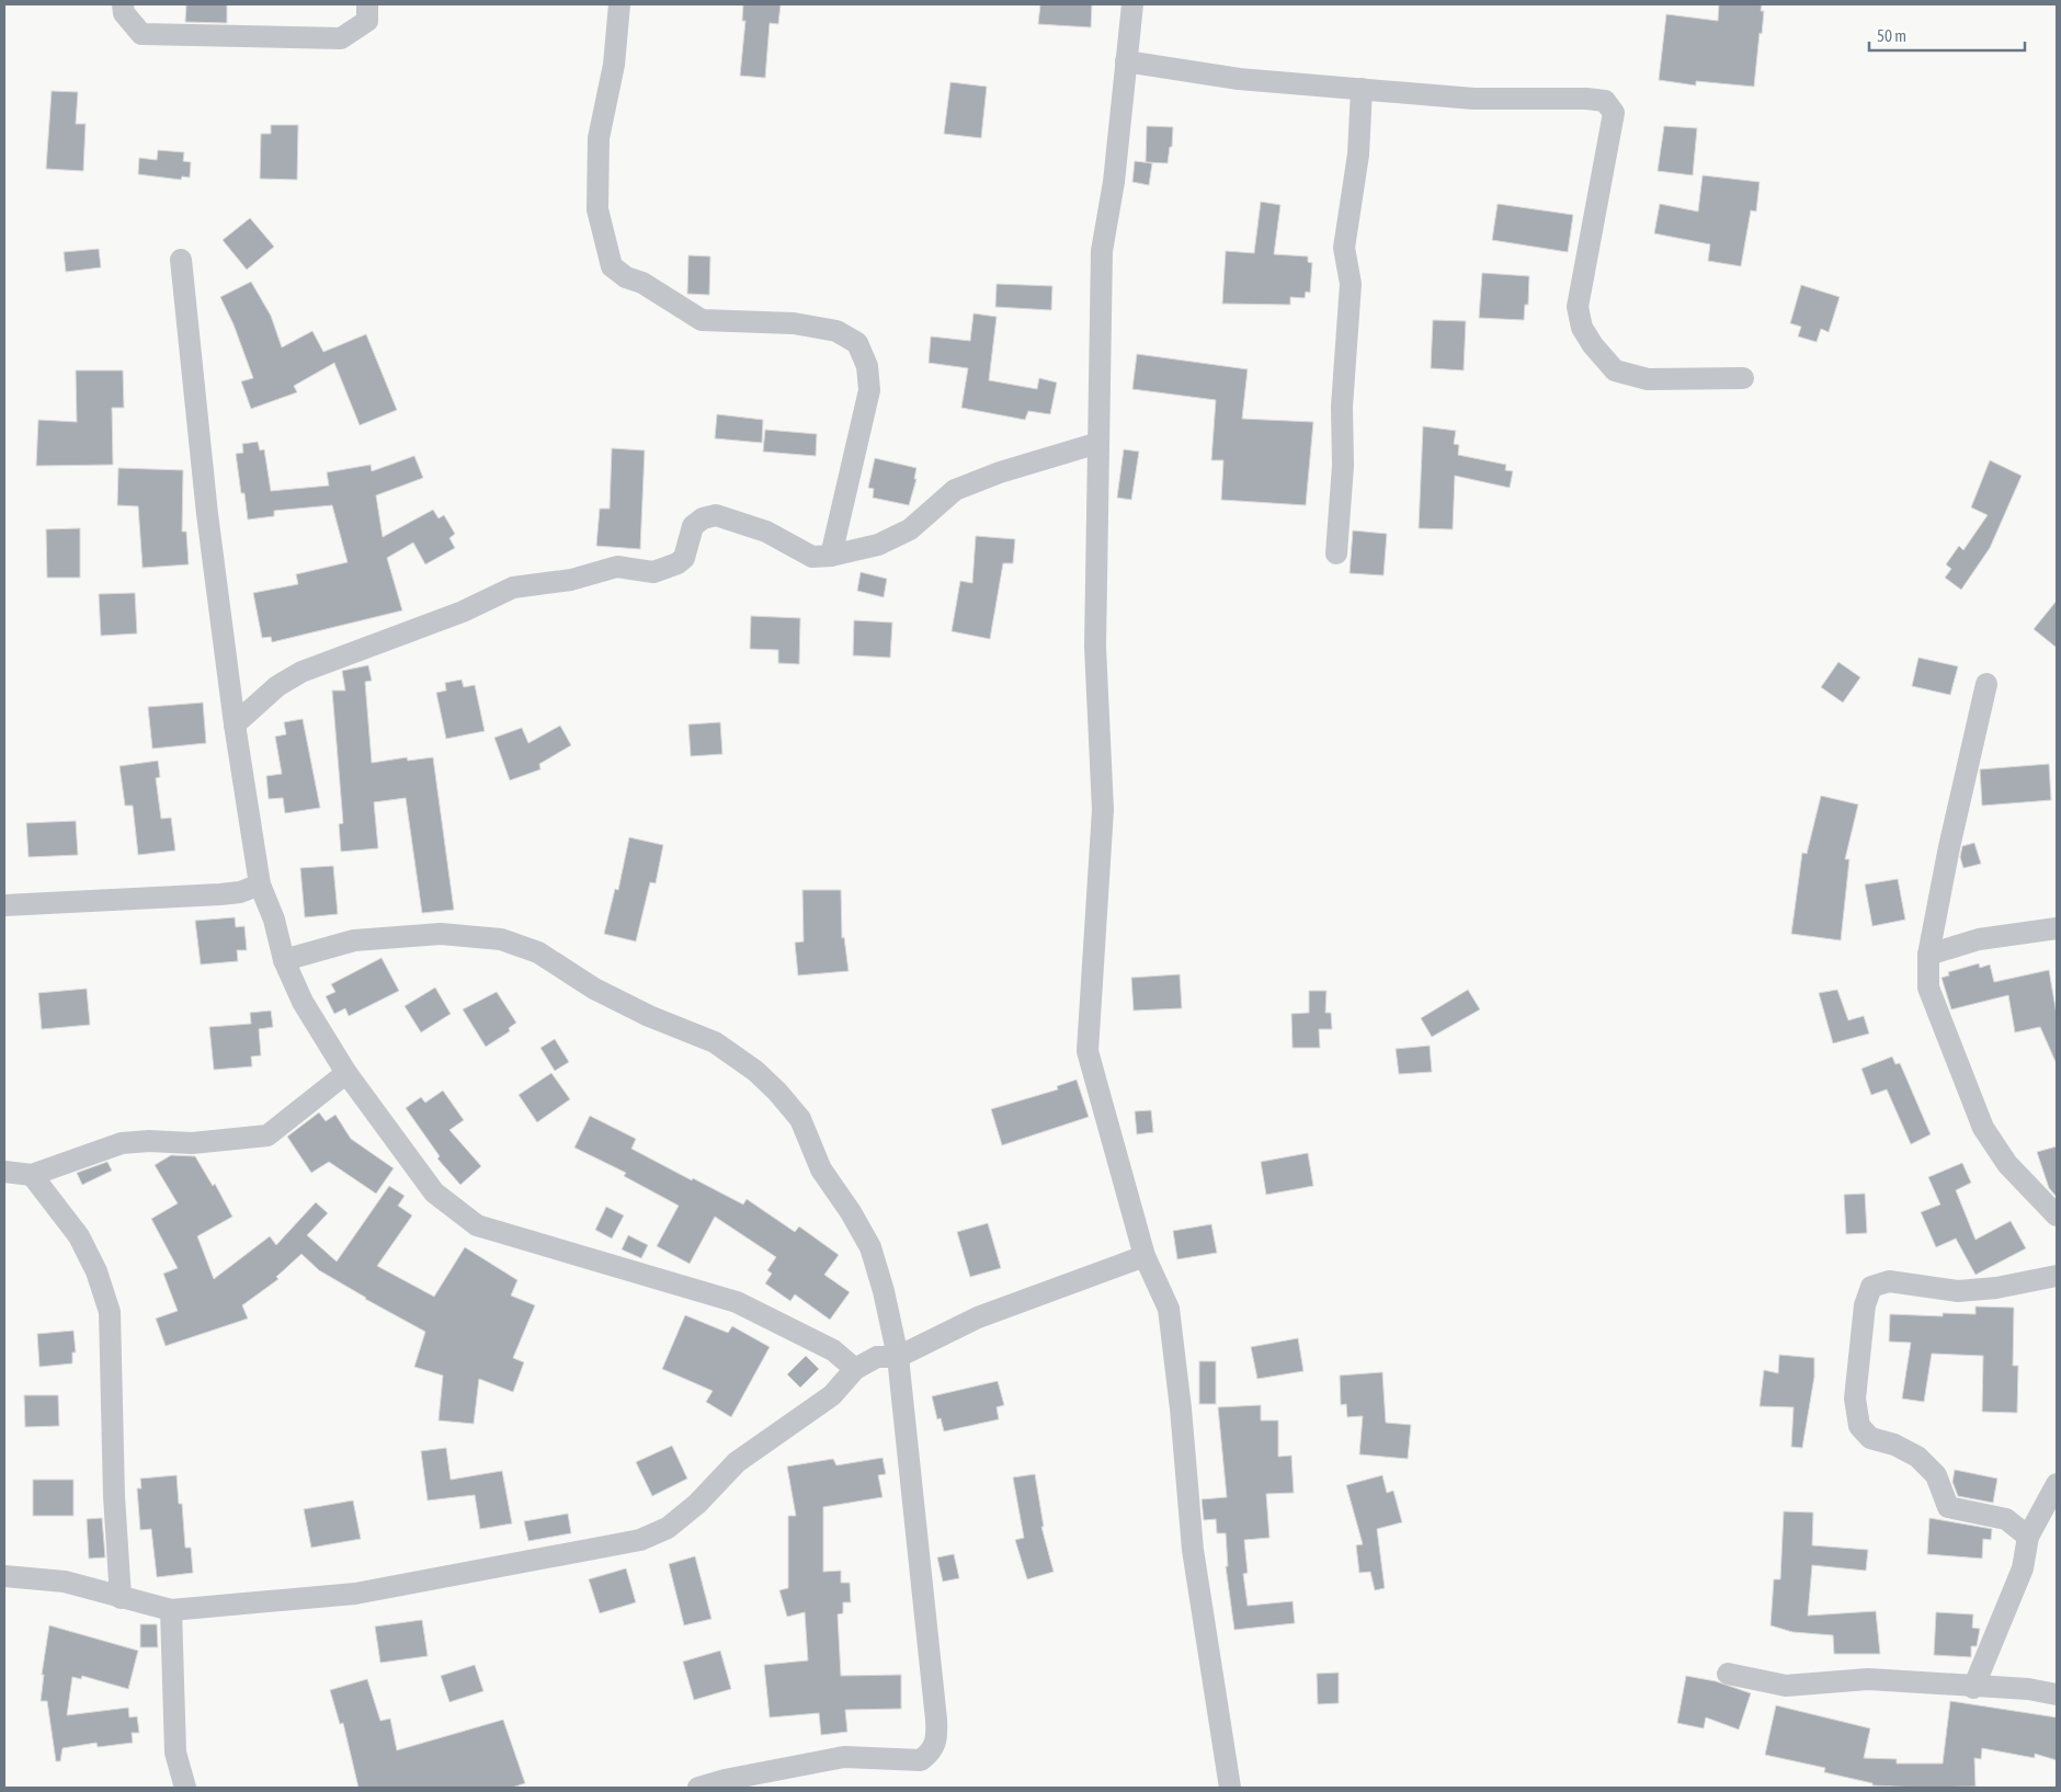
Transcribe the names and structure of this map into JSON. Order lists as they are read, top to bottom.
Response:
{
  "scale_bar": "50 m"
}
